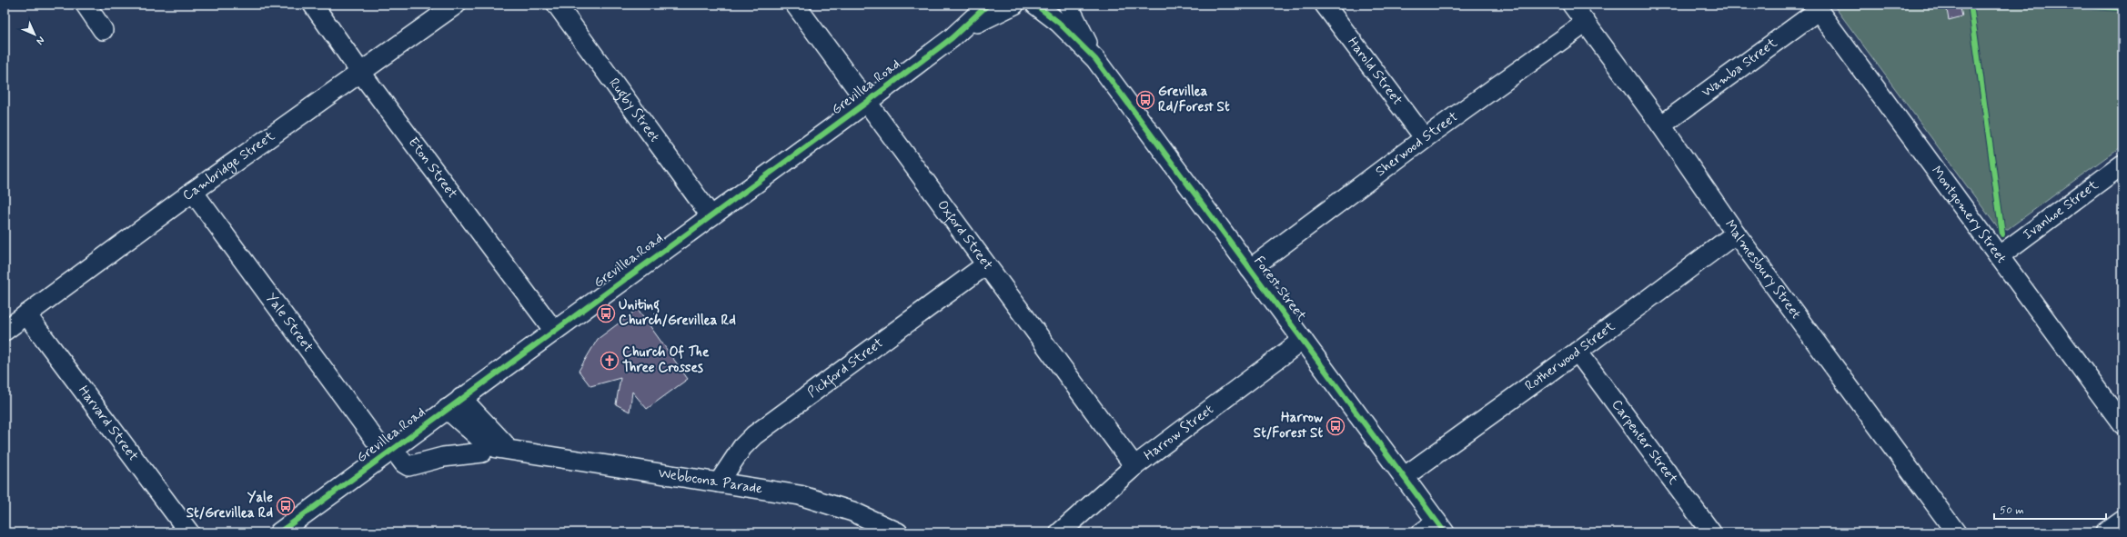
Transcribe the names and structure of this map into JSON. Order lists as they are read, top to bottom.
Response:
{
  "streets": {
    "street": [
      "Wamba Street",
      "Harold Street",
      "Grevillea Road",
      "Rugby Street",
      "Sherwood Street",
      "Cambridge Street",
      "Eton Street",
      "Ivanhoe Street",
      "Montgomery Street",
      "Oxford Street",
      "Malmesbury Street",
      "Forest Street",
      "Yale Street",
      "Rotherwood Street",
      "Pickford Street",
      "Harvard Street",
      "Harrow Street",
      "Carpenter Street",
      "Webbcona Parade"
    ]
  },
  "crossings": [
    ["Wamba Street", "Montgomery Street"],
    ["Wamba Street", "Malmesbury Street"],
    ["Harold Street", "Sherwood Street"],
    ["Grevillea Road", "Rugby Street"],
    ["Grevillea Road", "Eton Street"],
    ["Grevillea Road", "Oxford Street"],
    ["Grevillea Road", "Yale Street"],
    ["Grevillea Road", "Webbcona Parade"],
    ["Sherwood Street", "Malmesbury Street"],
    ["Sherwood Street", "Forest Street"],
    ["Cambridge Street", "Eton Street"],
    ["Cambridge Street", "Yale Street"],
    ["Cambridge Street", "Harvard Street"],
    ["Ivanhoe Street", "Montgomery Street"],
    ["Oxford Street", "Pickford Street"],
    ["Oxford Street", "Harrow Street"],
    ["Malmesbury Street", "Rotherwood Street"],
    ["Forest Street", "Rotherwood Street"],
    ["Forest Street", "Harrow Street"],
    ["Rotherwood Street", "Carpenter Street"],
    ["Pickford Street", "Webbcona Parade"]
  ],
  "places": {
    "bus stop": [
      "Grevillea Rd/Forest St",
      "Uniting Church/Grevillea Rd",
      "Harrow St/Forest St",
      "Yale St/Grevillea Rd"
    ],
    "church": ["Church Of The Three Crosses"]
  },
  "scale_bar": "50 m",
  "north": "bottom right"
}
